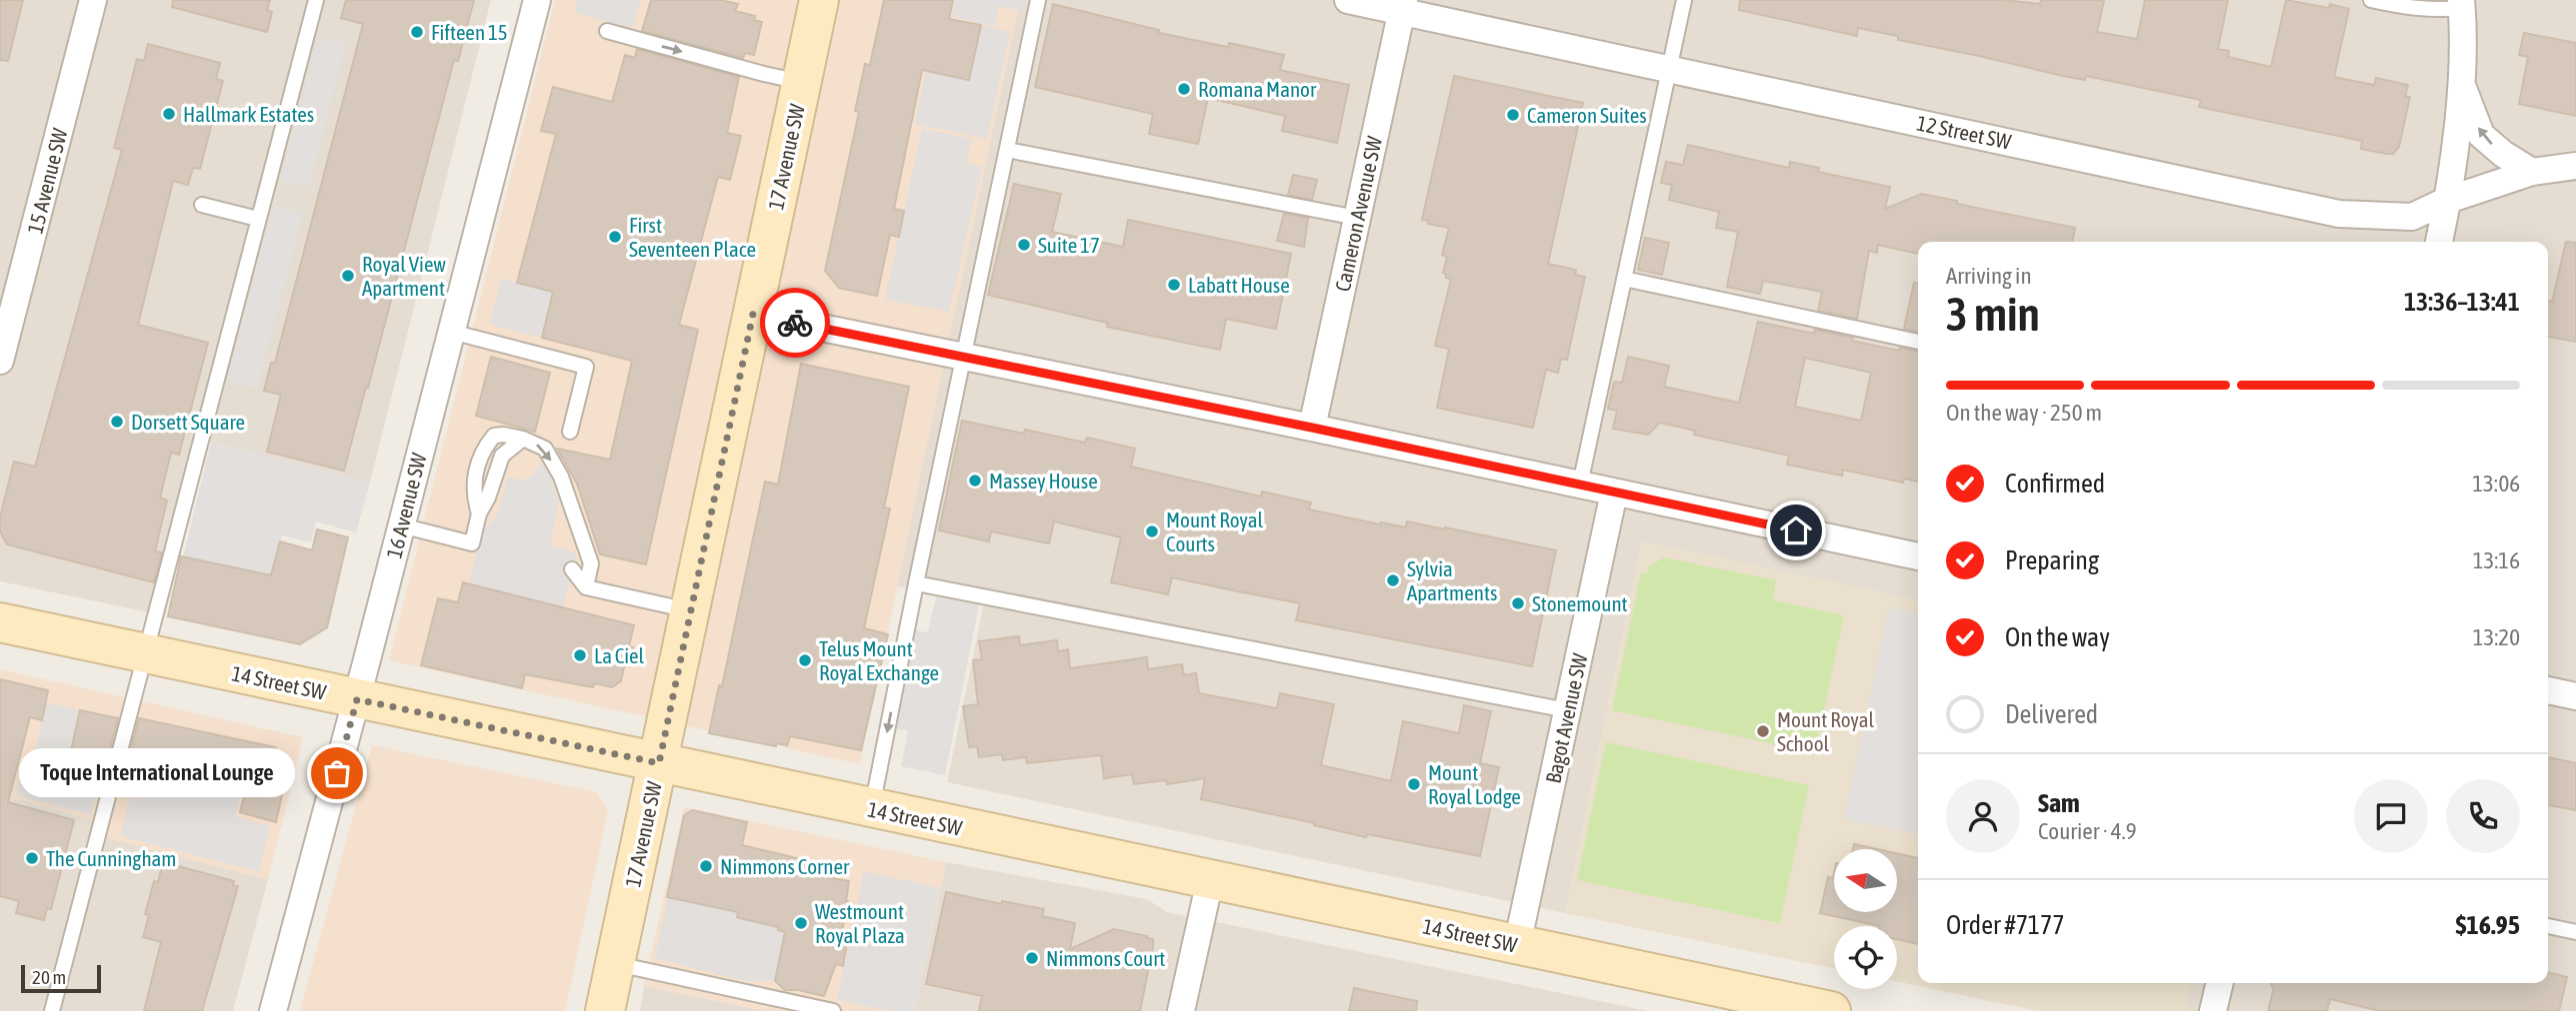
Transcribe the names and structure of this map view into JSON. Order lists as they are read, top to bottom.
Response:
{
  "streets": {
    "main road": ["17 Avenue SW", "14 Street SW"],
    "street": [
      "12 Street SW",
      "15 Avenue SW",
      "Cameron Avenue SW",
      "16 Avenue SW",
      "Bagot Avenue SW"
    ]
  },
  "crossings": [
    ["12 Street SW", "Cameron Avenue SW"],
    ["17 Avenue SW", "14 Street SW"],
    ["16 Avenue SW", "14 Street SW"],
    ["14 Street SW", "Bagot Avenue SW"]
  ],
  "places": [
    "Fifteen 15",
    "Romana Manor",
    "Hallmark Estates",
    "Cameron Suites",
    "First Seventeen Place",
    "Suite 17",
    "Royal View Apartment",
    "Labatt House",
    "Dorsett Square",
    "Massey House",
    "Mount Royal Courts",
    "Sylvia Apartments",
    "Stonemount",
    "La Ciel",
    "Telus Mount Royal Exchange",
    "Mount Royal School",
    "Toque International Lounge",
    "Mount Royal Lodge",
    "The Cunningham",
    "Nimmons Corner",
    "Westmount Royal Plaza",
    "Nimmons Court"
  ],
  "scale_bar": "20 m",
  "north": "left",
  "page": {
    "heading": ["3 min", "Arriving in", "13:36–13:41"],
    "panel": [
      "Sam",
      "Courier · 4.9",
      "Order #7177",
      "$16.95"
    ],
    "bar": "On the way · 250 m",
    "list": [
      ["Confirmed", "13:06"],
      ["Preparing", "13:16"],
      ["On the way", "13:20"],
      "Delivered"
    ],
    "bubble": "Toque International Lounge",
    "scale": "20 m"
  }
}
